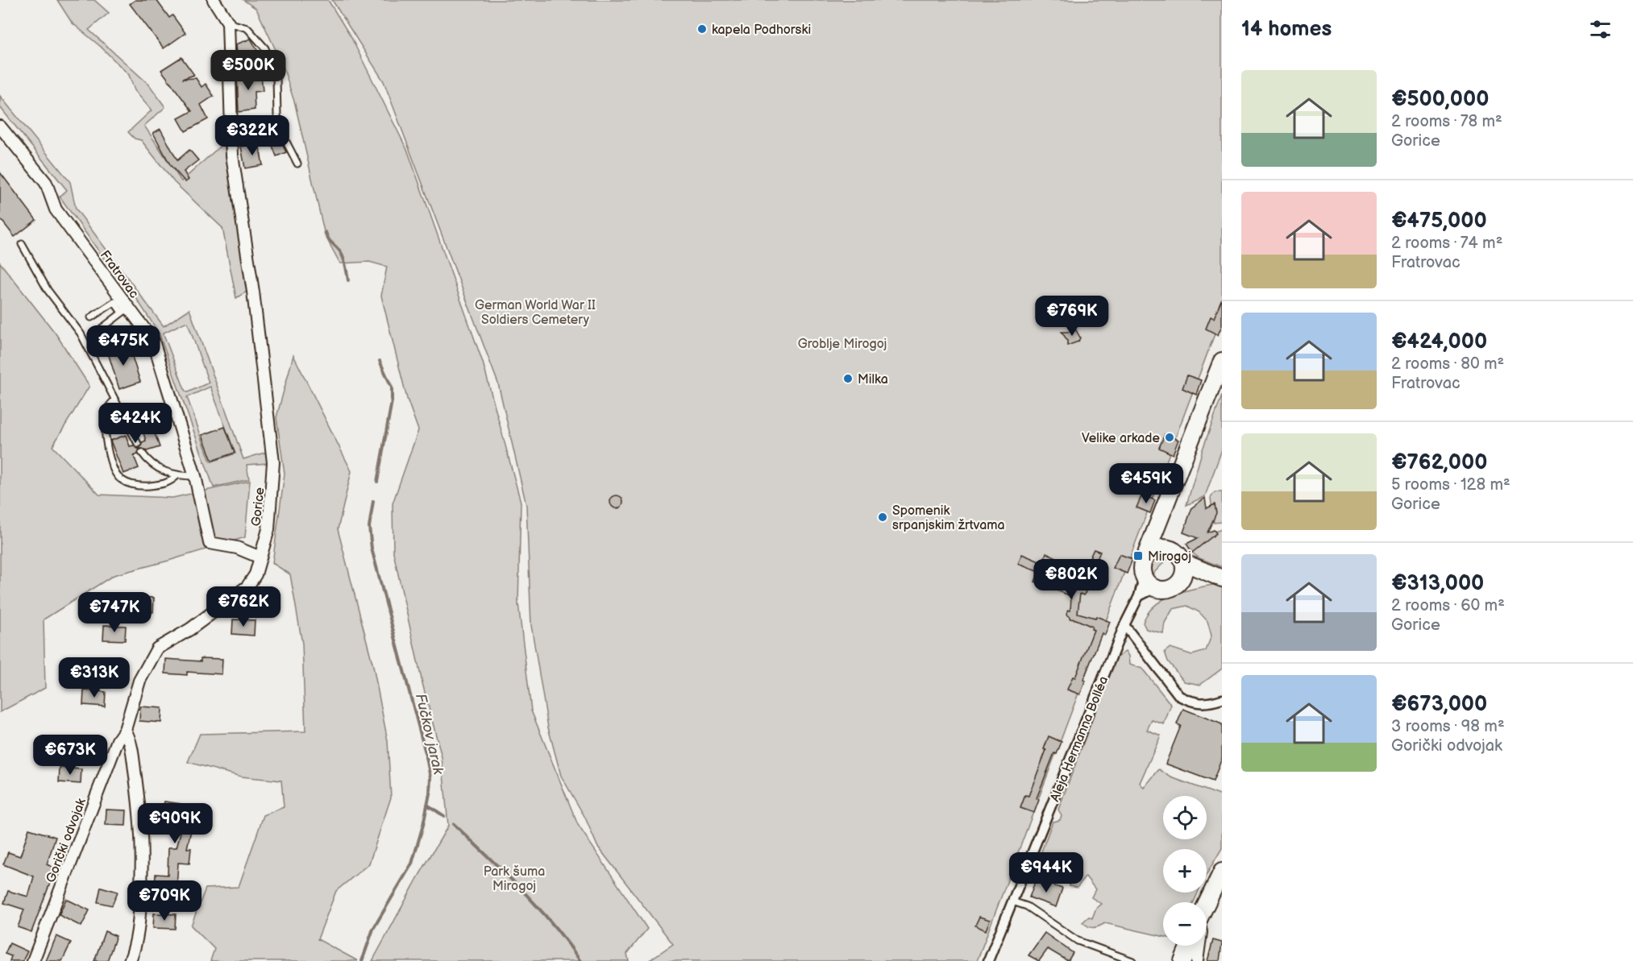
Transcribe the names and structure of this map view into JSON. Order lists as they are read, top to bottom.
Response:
{
  "streets": {
    "street": [
      "Fratrovac",
      "Gorice",
      "Aleja Hermanna Bolléa",
      "Gorički odvojak"
    ]
  },
  "crossings": [
    ["Fratrovac", "Gorice"],
    ["Gorice", "Gorički odvojak"]
  ],
  "water": ["Fučkov jarak"],
  "parks": ["German World War II Soldiers Cemetery", "Groblje Mirogoj", "Park šuma Mirogoj"],
  "places": {
    "other": [
      "kapela Podhorski",
      "Milka",
      "Velike arkade",
      "Spomenik srpanjskim žrtvama"
    ],
    "transit": ["Mirogoj"]
  },
  "page": {
    "heading": "14 homes",
    "price": [
      "€500K",
      "€322K",
      "€769K",
      "€475K",
      "€424K",
      "€459K",
      "€802K",
      "€762K",
      "€747K",
      "€313K",
      "€673K",
      "€909K",
      "€944K",
      "€709K"
    ],
    "list": [
      {
        "name": "€500,000",
        "note": "2 rooms · 78 m² · Gorice"
      },
      {
        "name": "€475,000",
        "note": "2 rooms · 74 m² · Fratrovac"
      },
      {
        "name": "€424,000",
        "note": "2 rooms · 80 m² · Fratrovac"
      },
      {
        "name": "€762,000",
        "note": "5 rooms · 128 m² · Gorice"
      },
      {
        "name": "€313,000",
        "note": "2 rooms · 60 m² · Gorice"
      },
      {
        "name": "€673,000",
        "note": "3 rooms · 98 m² · Gorički odvojak"
      }
    ],
    "map_buttons": ["+", "−"]
  }
}
